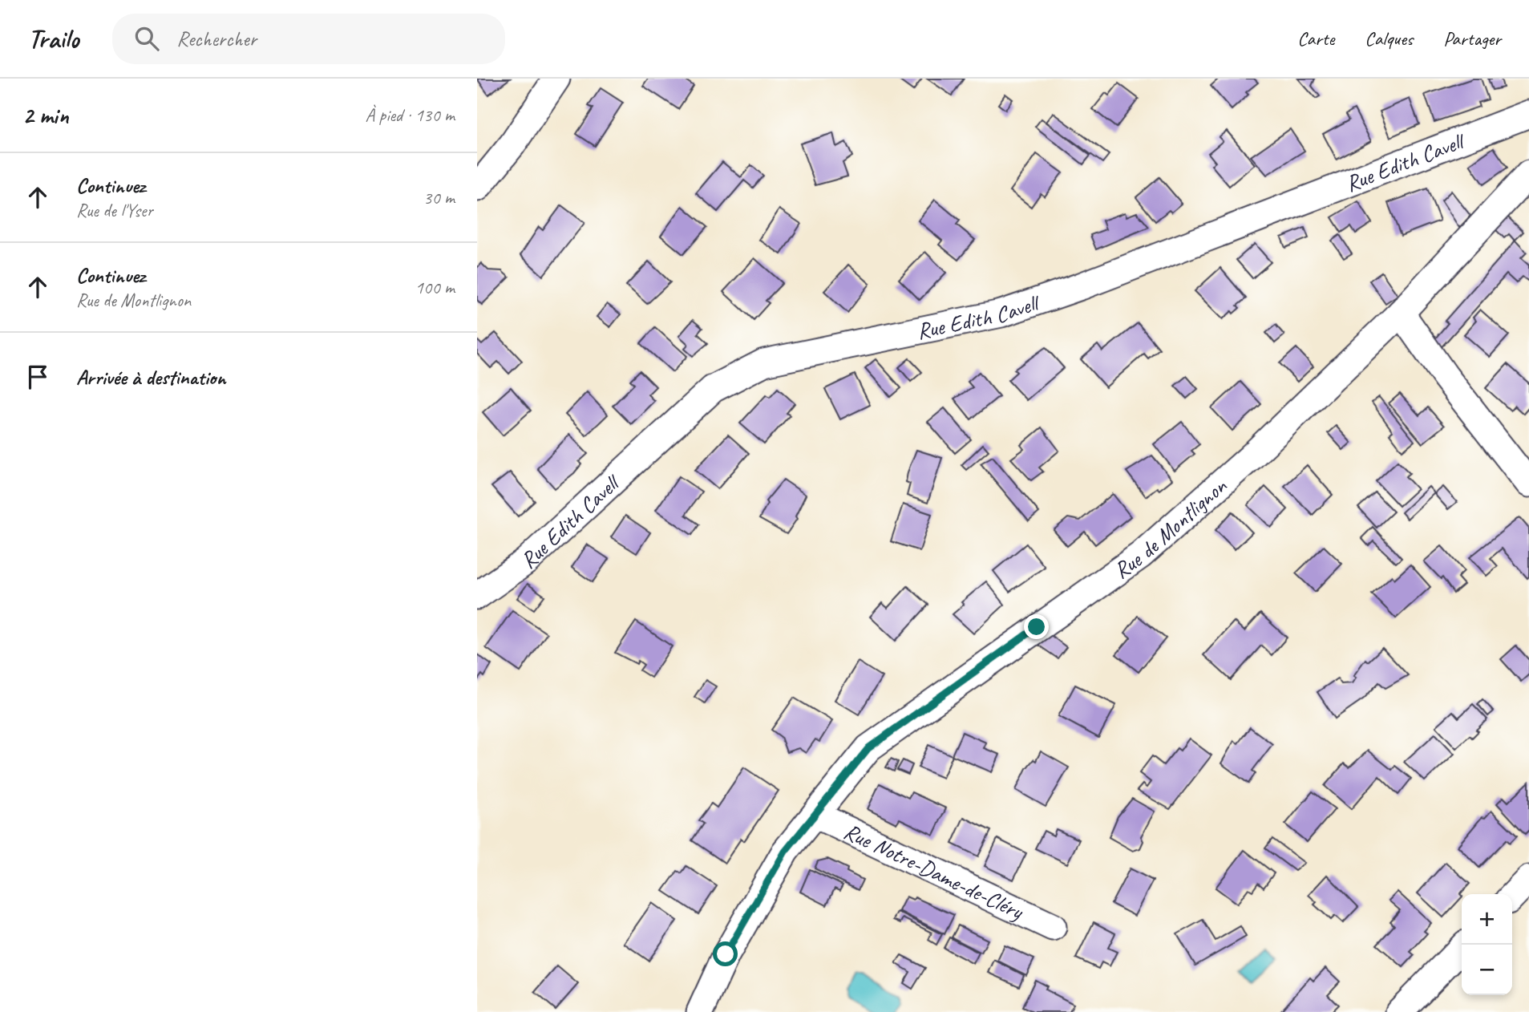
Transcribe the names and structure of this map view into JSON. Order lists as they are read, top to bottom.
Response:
{
  "streets": {
    "street": ["Rue Edith Cavell", "Rue de Montlignon", "Rue Notre-Dame-de-Cléry"]
  },
  "crossings": [
    ["Rue de Montlignon", "Rue Notre-Dame-de-Cléry"]
  ],
  "page": {
    "header": "Trailo",
    "search": "Rechercher",
    "nav": ["Carte", "Calques", "Partager"],
    "heading": ["2 min", "À pied · 130 m"],
    "list": [
      ["Continuez", "Rue de l'Yser", "30 m"],
      ["Continuez", "Rue de Montlignon", "100 m"],
      "Arrivée à destination"
    ],
    "map_buttons": ["+", "−"]
  }
}
